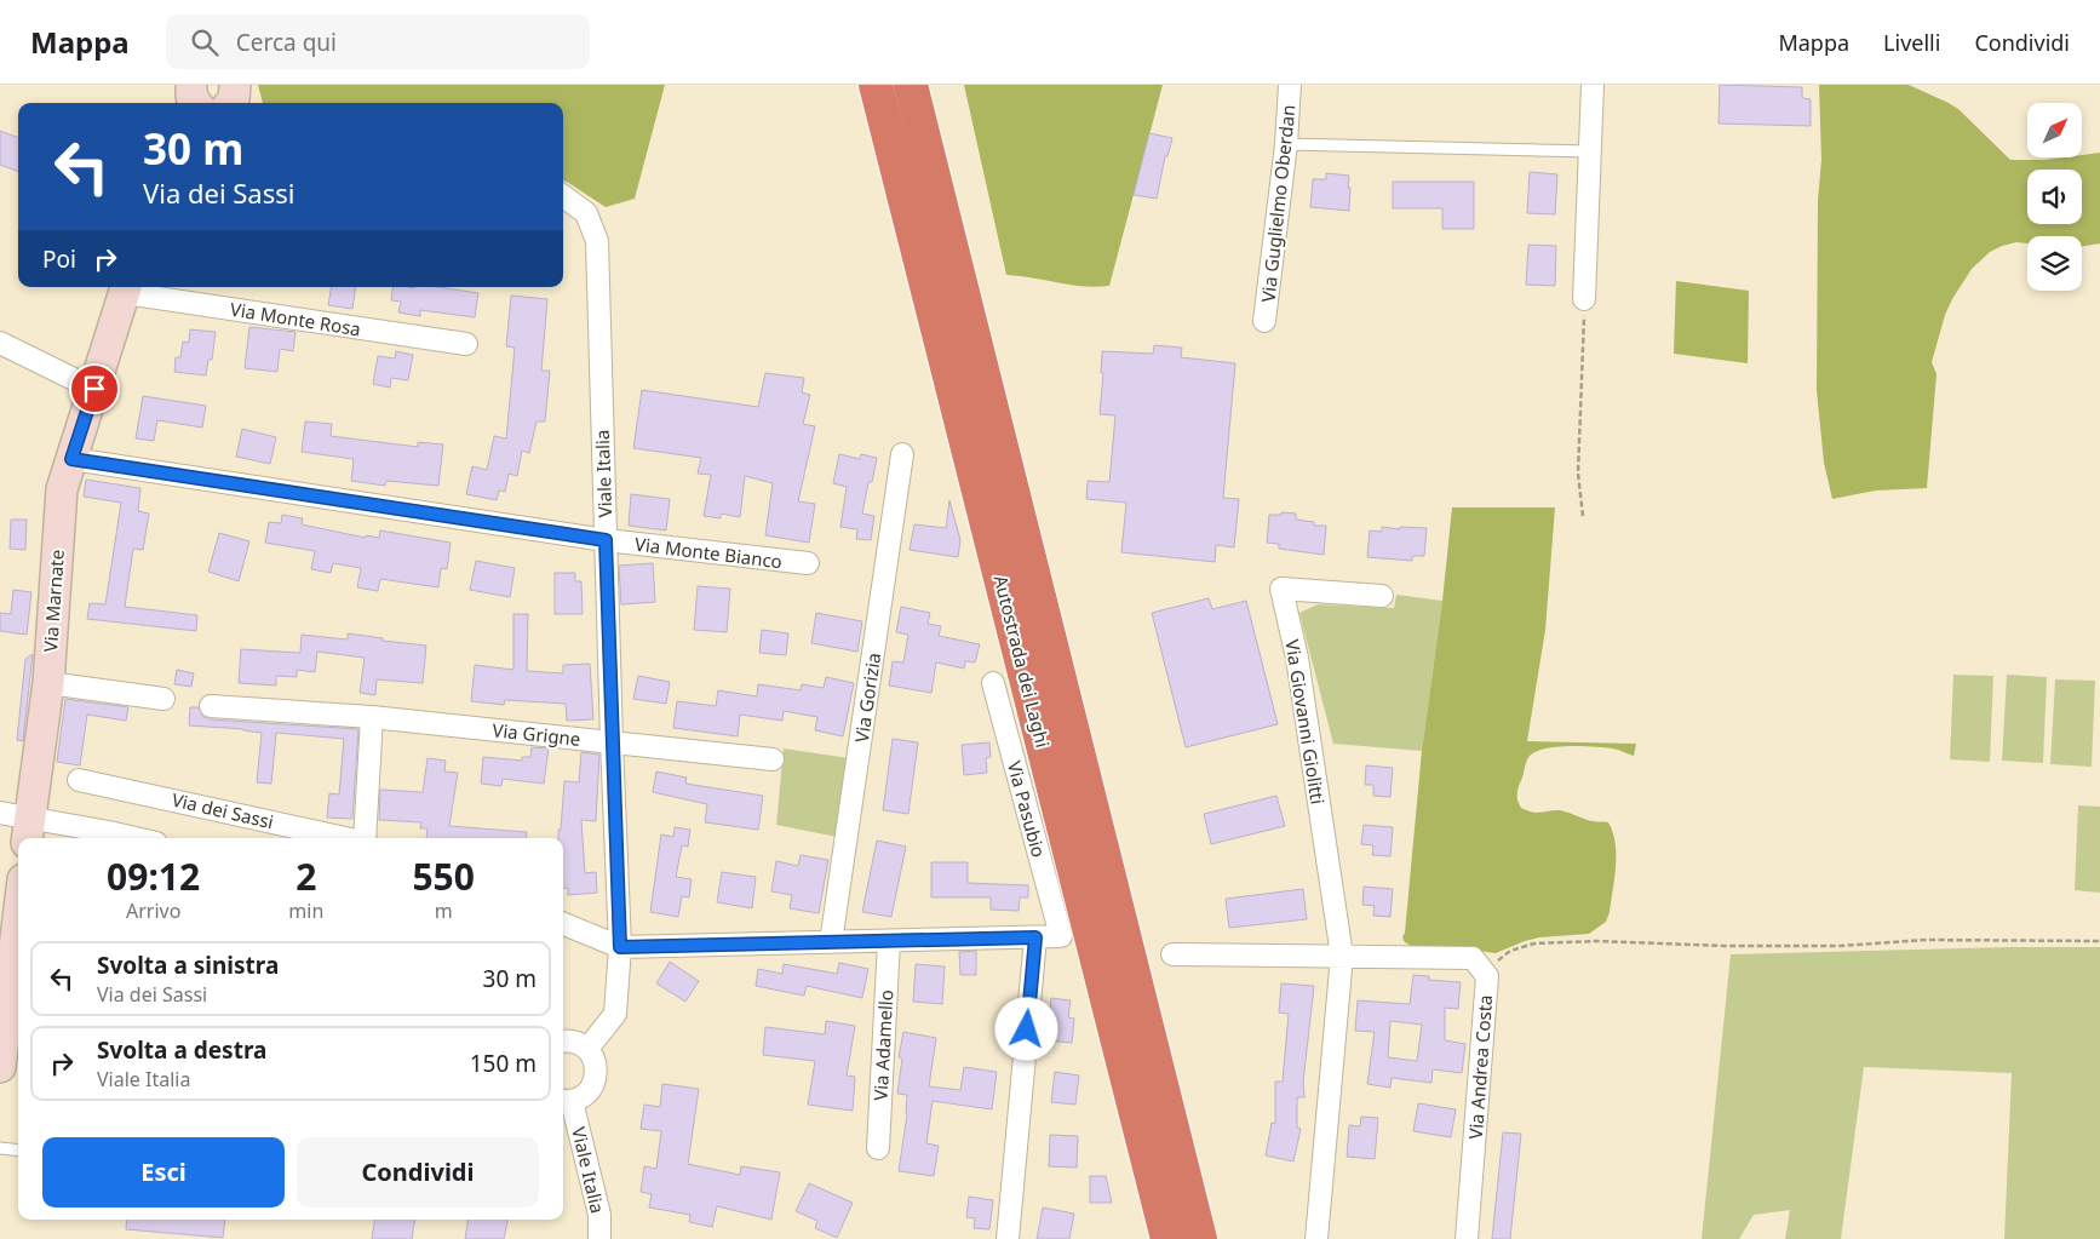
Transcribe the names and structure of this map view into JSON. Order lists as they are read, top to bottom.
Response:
{
  "streets": {
    "highway": ["Autostrada dei Laghi"],
    "street": [
      "Via Guglielmo Oberdan",
      "Via Monte Rosa",
      "Viale Italia",
      "Via Monte Bianco",
      "Via Marnate",
      "Via Gorizia",
      "Via Giovanni Giolitti",
      "Via Grigne",
      "Via Pasubio",
      "Via dei Sassi",
      "Via Adamello",
      "Via Andrea Costa"
    ]
  },
  "crossings": [
    ["Via Monte Rosa", "Via Marnate"],
    ["Viale Italia", "Via Monte Bianco"],
    ["Viale Italia", "Via Grigne"],
    ["Via Monte Bianco", "Via Marnate"],
    ["Via Giovanni Giolitti", "Via Andrea Costa"]
  ],
  "north": "top right",
  "page": {
    "header": "Mappa",
    "search": "Cerca qui",
    "nav": ["Mappa", "Livelli", "Condividi"],
    "turn": ["30 m", "Via dei Sassi"],
    "then": "Poi",
    "eta": [
      "09:12",
      "Arrivo",
      "2",
      "min",
      "550",
      "m"
    ],
    "list": [
      {
        "name": "Svolta a sinistra",
        "note": "Via dei Sassi",
        "value": "30 m"
      },
      {
        "name": "Svolta a destra",
        "note": "Viale Italia",
        "value": "150 m"
      }
    ],
    "buttons": ["Esci", "Condividi"]
  }
}
